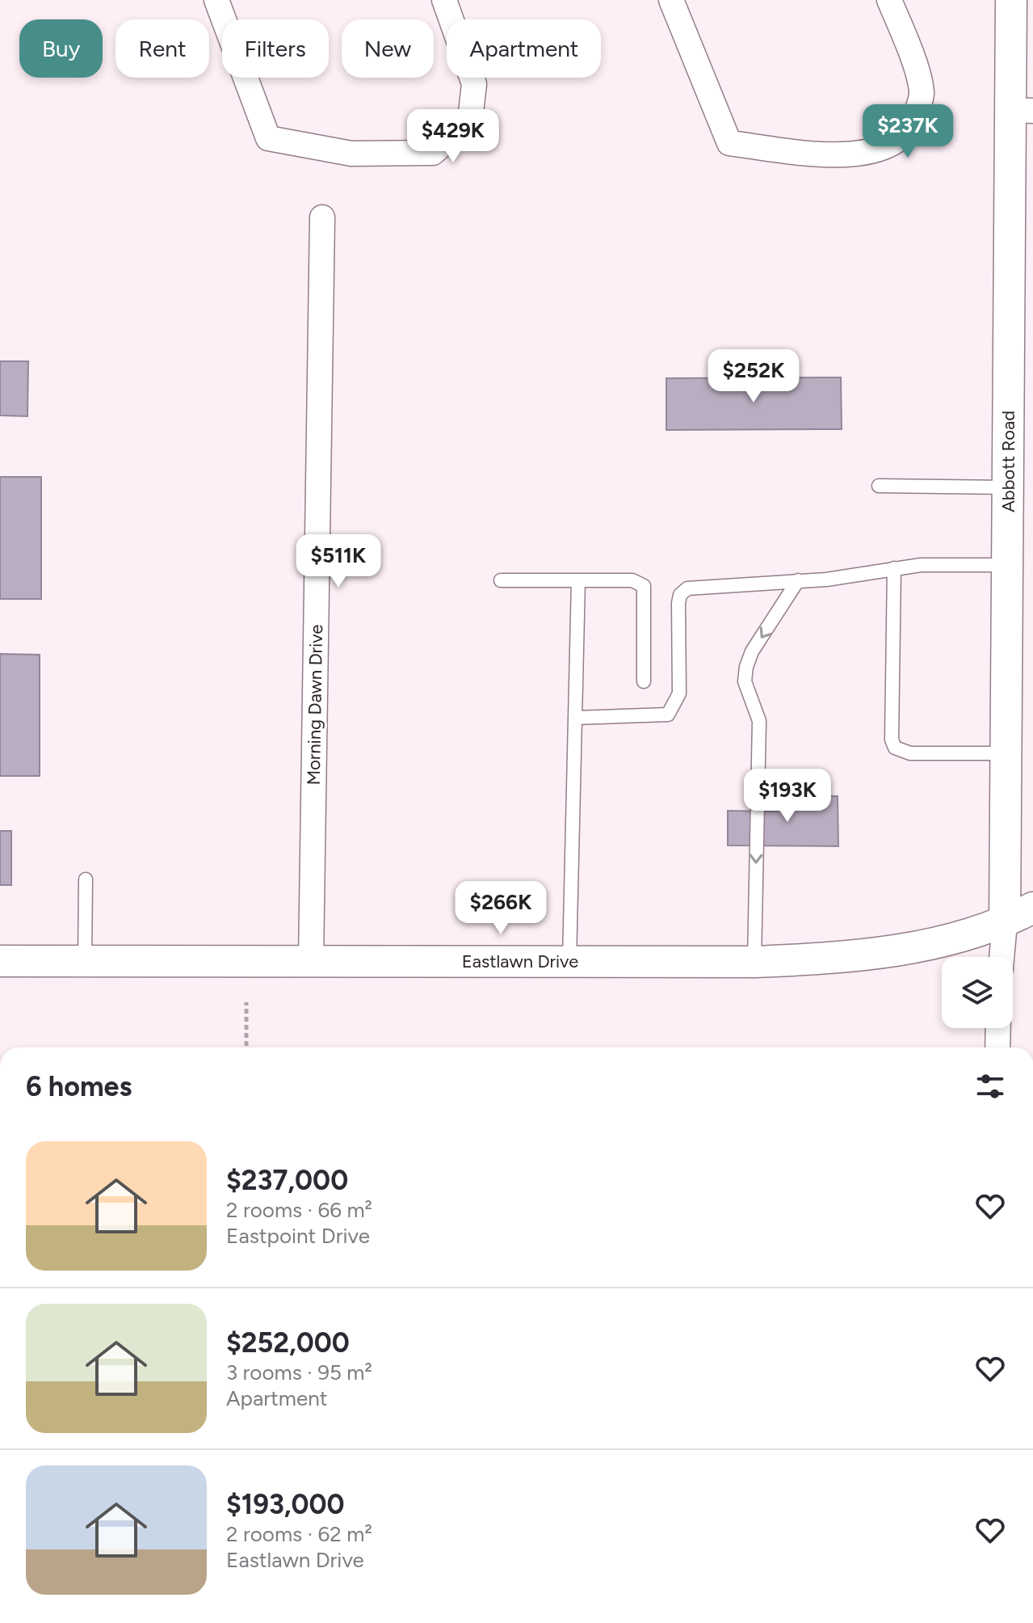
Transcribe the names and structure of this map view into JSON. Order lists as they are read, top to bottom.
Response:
{
  "streets": {
    "street": ["Abbott Road", "Morning Dawn Drive", "Eastlawn Drive"]
  },
  "crossings": [
    ["Abbott Road", "Eastlawn Drive"],
    ["Morning Dawn Drive", "Eastlawn Drive"]
  ],
  "page": {
    "chip": [
      "Buy",
      "Rent",
      "Filters",
      "New",
      "Apartment"
    ],
    "price": [
      "$237K",
      "$429K",
      "$252K",
      "$511K",
      "$193K",
      "$266K"
    ],
    "heading": "6 homes",
    "list": [
      {
        "name": "$237,000",
        "note": "2 rooms · 66 m² · Eastpoint Drive"
      },
      {
        "name": "$252,000",
        "note": "3 rooms · 95 m² · Apartment"
      },
      {
        "name": "$193,000",
        "note": "2 rooms · 62 m² · Eastlawn Drive"
      }
    ]
  }
}
